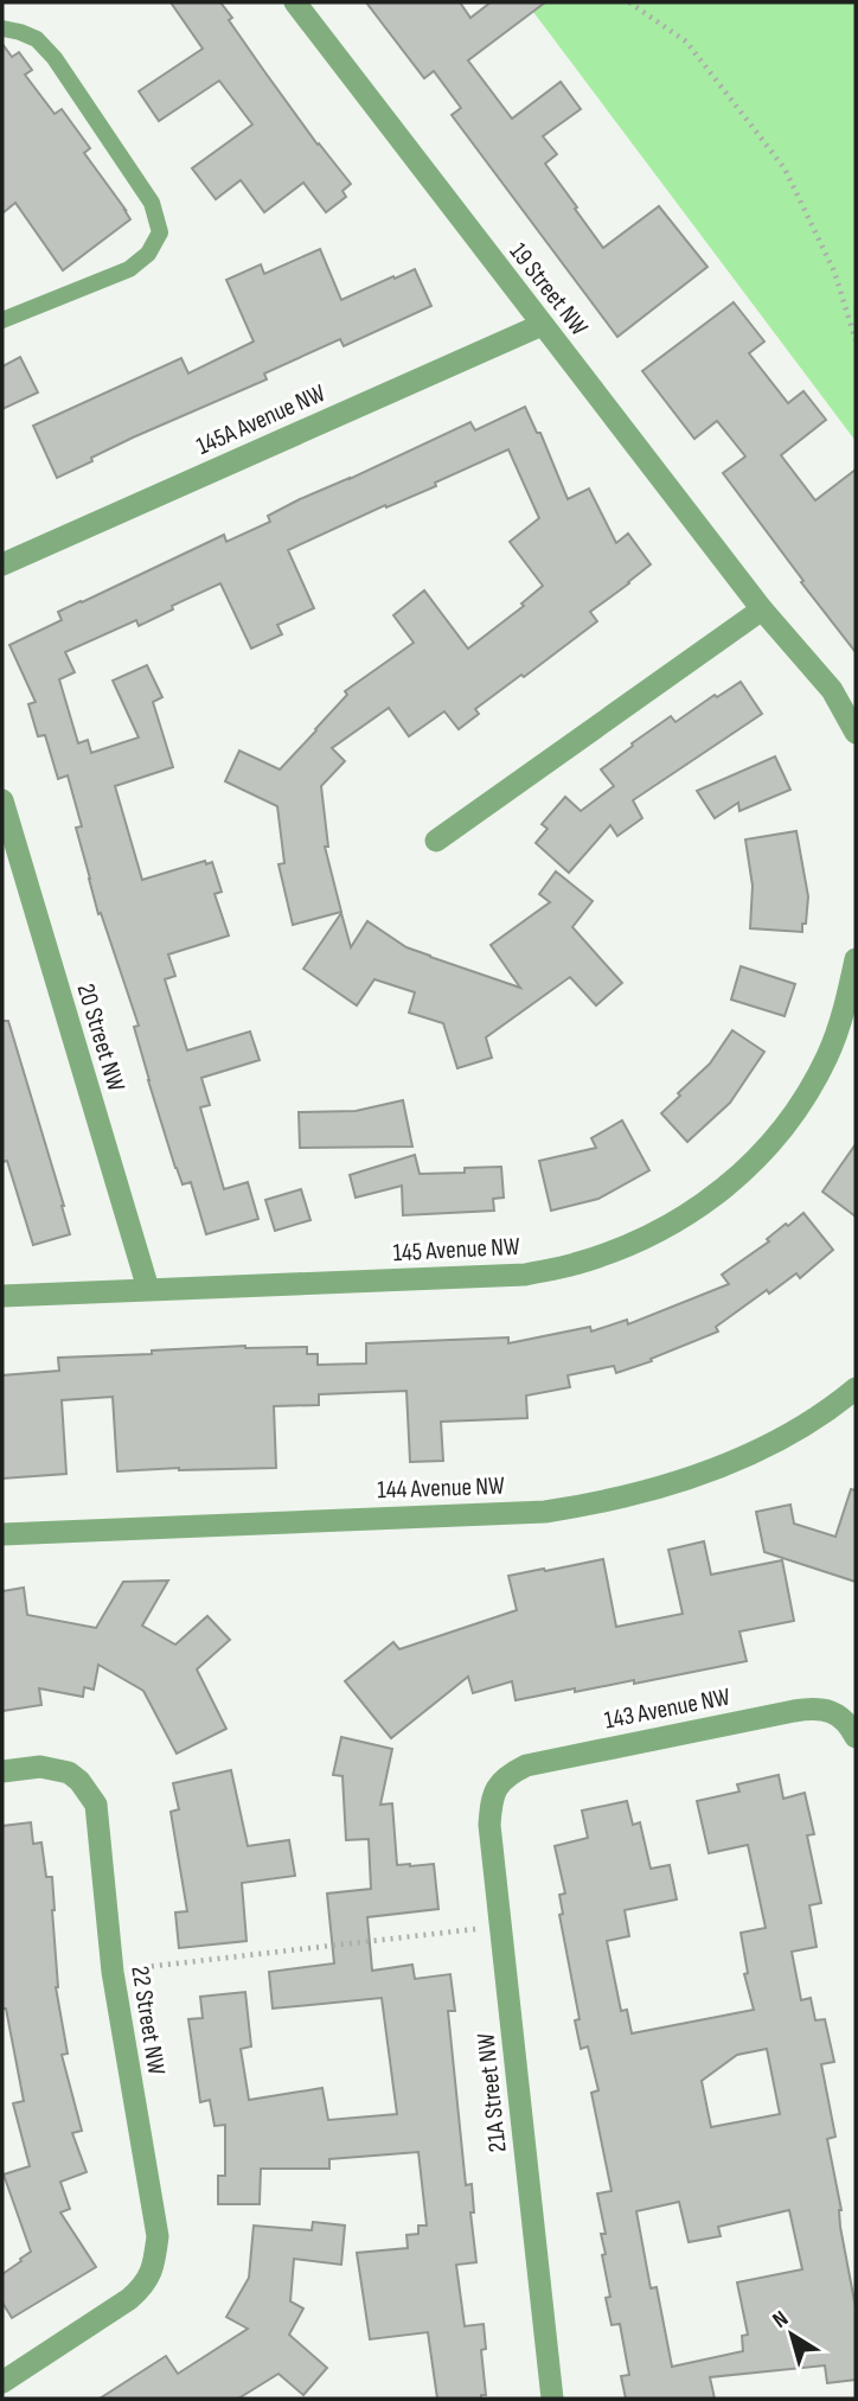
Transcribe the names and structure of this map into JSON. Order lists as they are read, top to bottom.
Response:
{
  "streets": {
    "street": [
      "19 Street NW",
      "145A Avenue NW",
      "20 Street NW",
      "145 Avenue NW",
      "144 Avenue NW",
      "143 Avenue NW",
      "22 Street NW",
      "21A Street NW"
    ]
  },
  "crossings": [
    ["19 Street NW", "145A Avenue NW"],
    ["20 Street NW", "145 Avenue NW"],
    ["143 Avenue NW", "21A Street NW"]
  ],
  "north": "top left"
}
